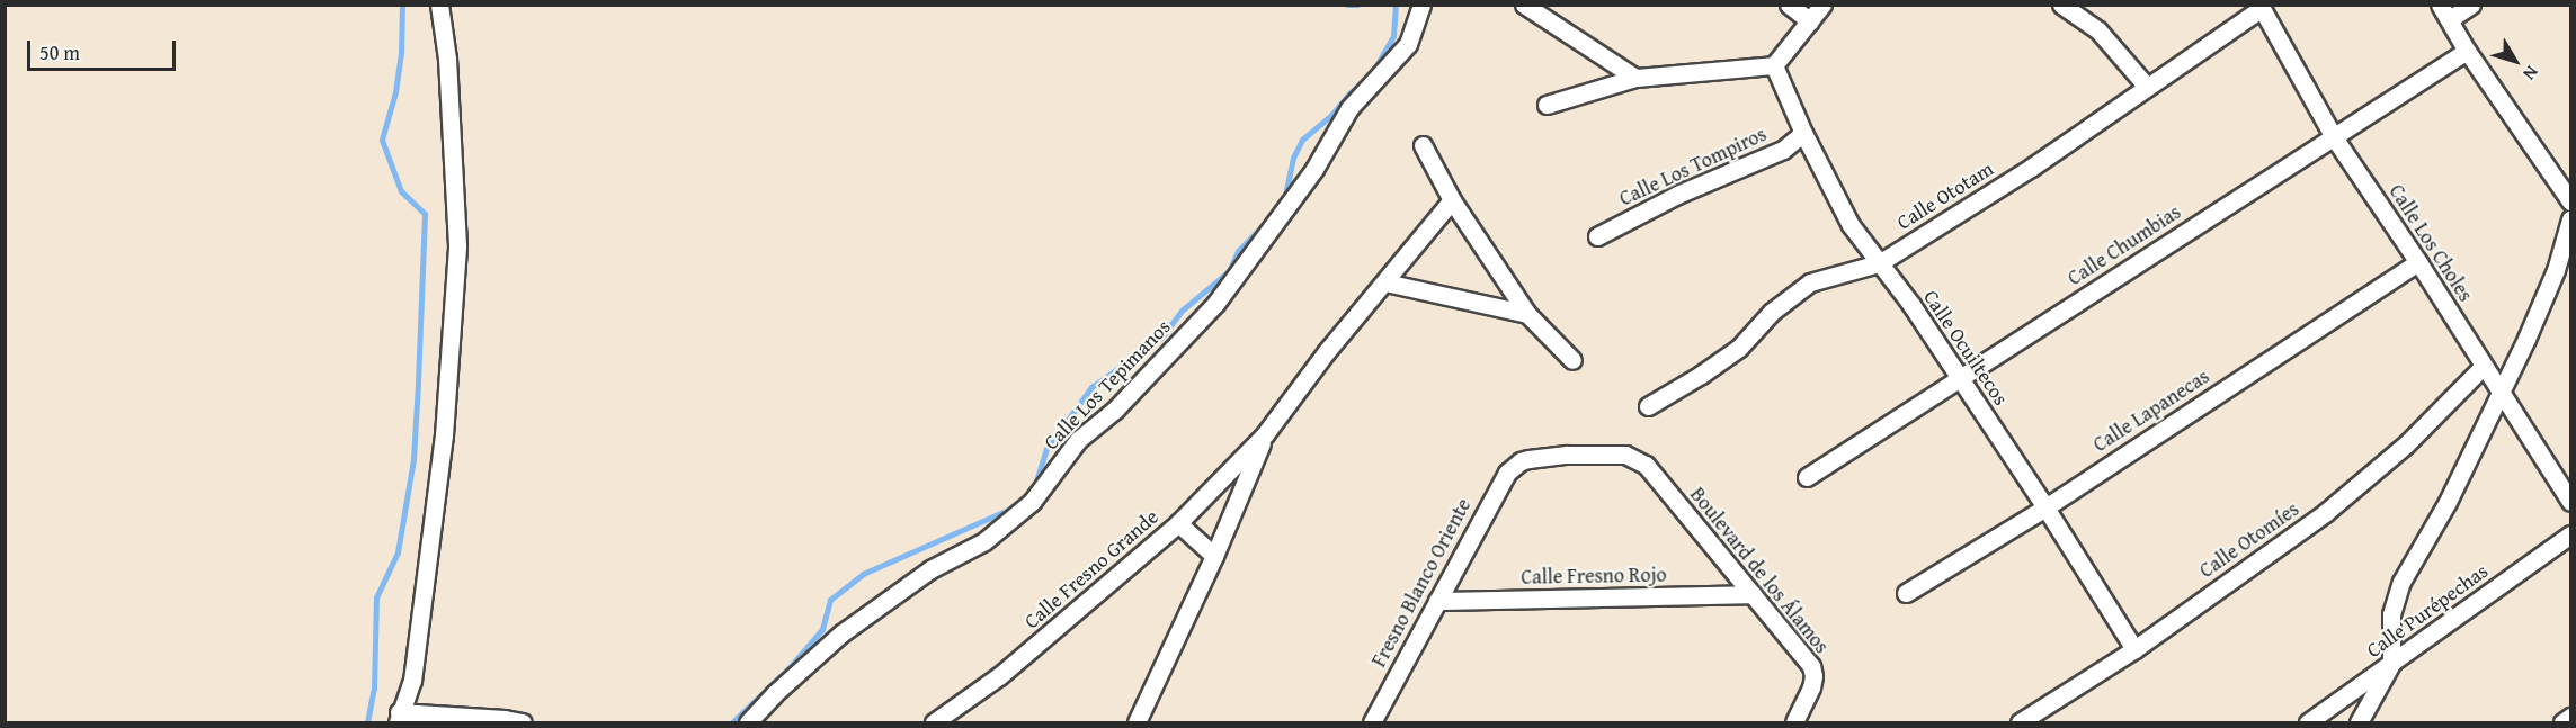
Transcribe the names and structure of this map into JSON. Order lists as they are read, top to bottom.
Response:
{
  "streets": {
    "street": [
      "Calle Los Tompiros",
      "Calle Ototam",
      "Calle Los Choles",
      "Calle Chumbias",
      "Calle Ocuiltecos",
      "Calle Los Tepimanos",
      "Calle Lapanecas",
      "Calle Otomíes",
      "Calle Fresno Grande",
      "Boulevard de los Álamos",
      "Calle Fresno Rojo",
      "Fresno Blanco Oriente",
      "Calle Purépechas"
    ]
  },
  "crossings": [
    ["Calle Los Tompiros", "Calle Ocuiltecos"],
    ["Calle Ototam", "Calle Los Choles"],
    ["Calle Ototam", "Calle Ocuiltecos"],
    ["Calle Los Choles", "Calle Chumbias"],
    ["Calle Los Choles", "Calle Lapanecas"],
    ["Calle Los Choles", "Calle Otomíes"],
    ["Calle Chumbias", "Calle Ocuiltecos"],
    ["Calle Ocuiltecos", "Calle Lapanecas"],
    ["Calle Ocuiltecos", "Calle Otomíes"],
    ["Boulevard de los Álamos", "Calle Fresno Rojo"],
    ["Boulevard de los Álamos", "Fresno Blanco Oriente"],
    ["Calle Fresno Rojo", "Fresno Blanco Oriente"]
  ],
  "scale_bar": "50 m",
  "north": "bottom right"
}
